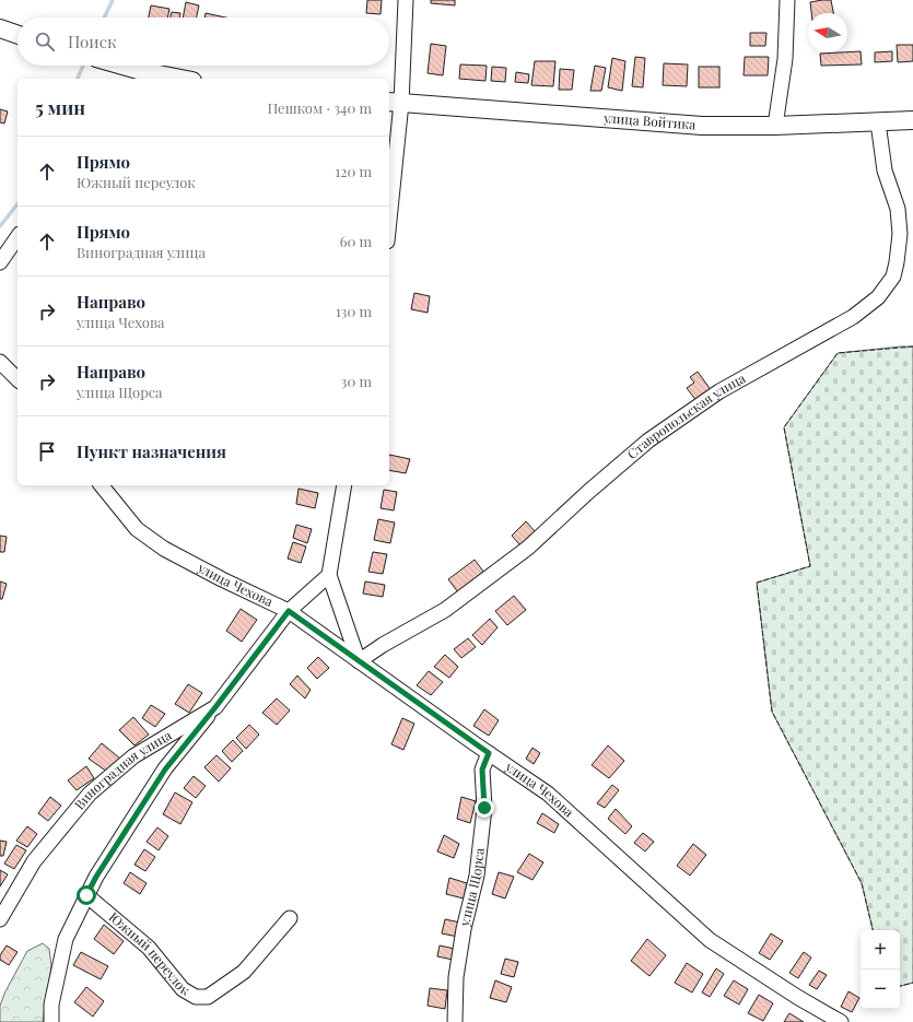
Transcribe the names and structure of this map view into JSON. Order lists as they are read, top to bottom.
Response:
{
  "streets": {
    "main road": ["улица Войтика"],
    "street": [
      "Ставропольская улица",
      "улица Чехова",
      "Виноградная улица",
      "улица Щорса",
      "Южный переулок"
    ]
  },
  "crossings": [
    ["улица Войтика", "Ставропольская улица"],
    ["Ставропольская улица", "улица Чехова"],
    ["улица Чехова", "Виноградная улица"],
    ["улица Чехова", "улица Щорса"]
  ],
  "north": "left",
  "page": {
    "search": "Поиск",
    "heading": ["5 мин", "Пешком · 340 m"],
    "list": [
      ["Прямо", "Южный переулок", "120 m"],
      ["Прямо", "Виноградная улица", "60 m"],
      ["Направо", "улица Чехова", "130 m"],
      ["Направо", "улица Щорса", "30 m"],
      "Пункт назначения"
    ],
    "map_buttons": ["+", "−"]
  }
}
